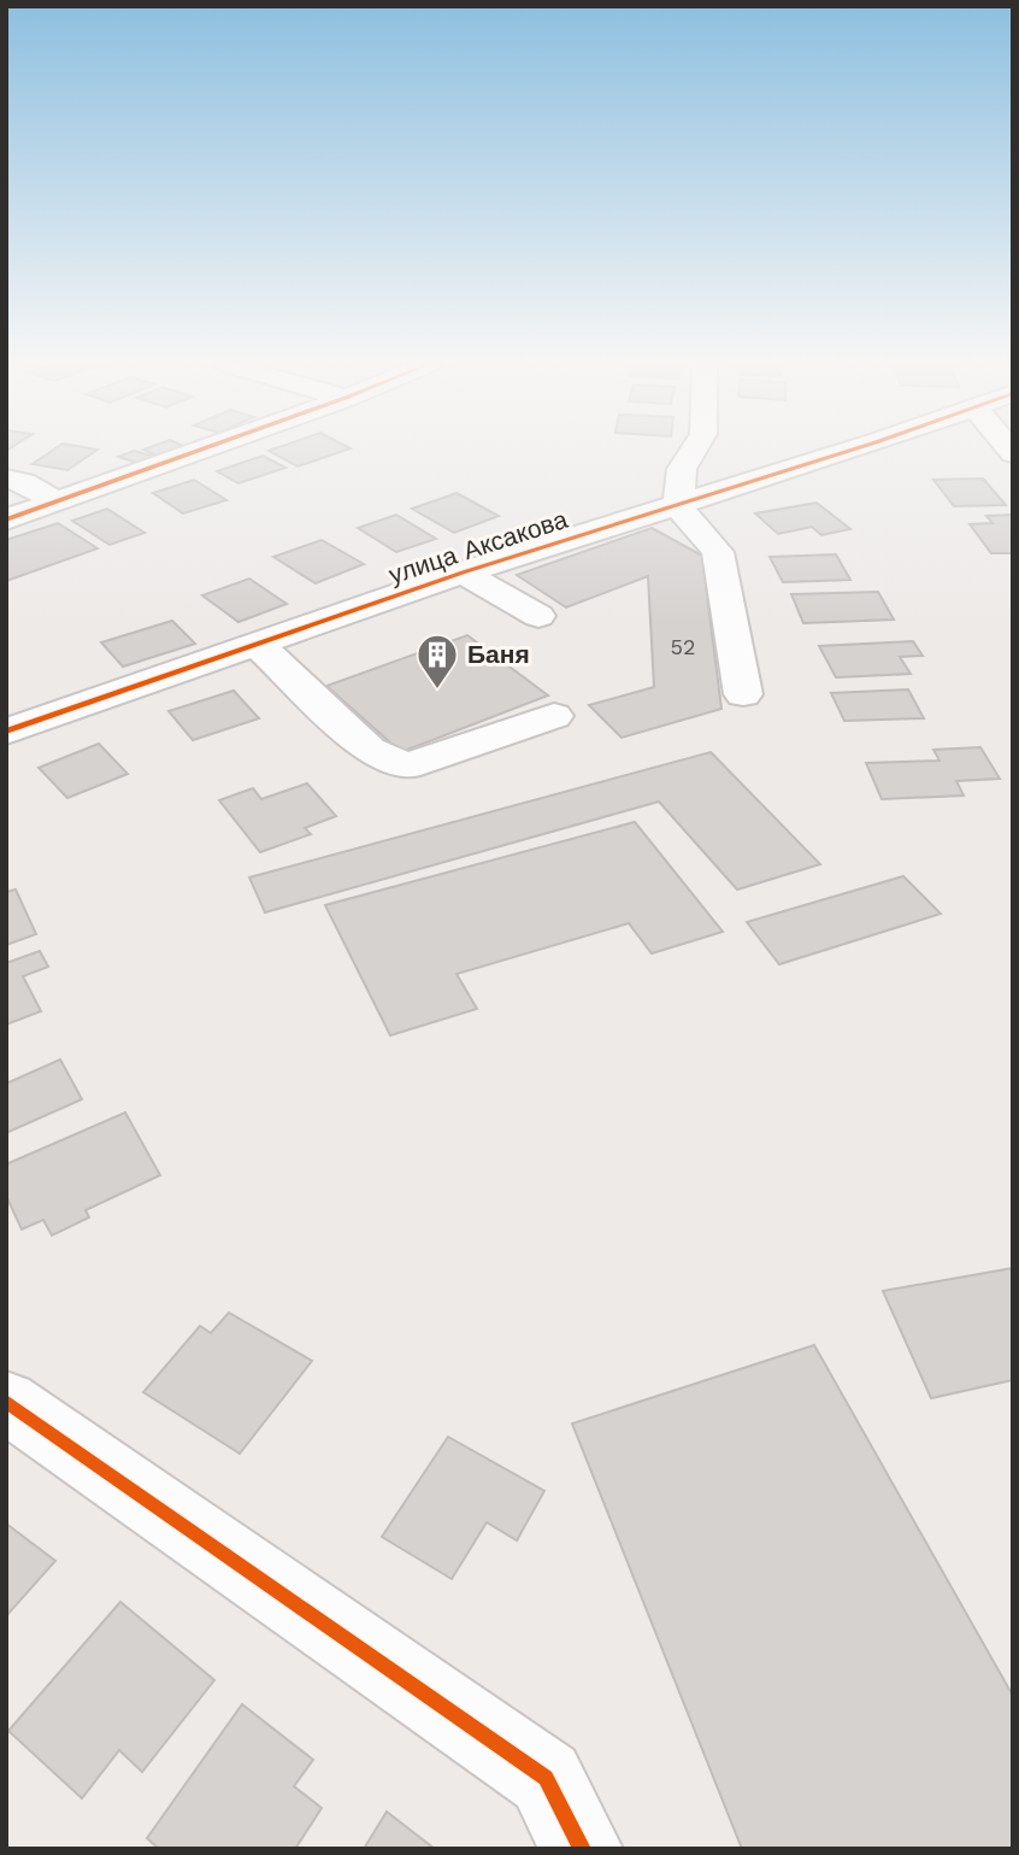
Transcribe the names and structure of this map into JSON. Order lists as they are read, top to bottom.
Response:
{
  "streets": {
    "street": ["улица Аксакова"]
  },
  "places": {
    "building": ["Баня"]
  },
  "house_numbers": ["52"]
}
